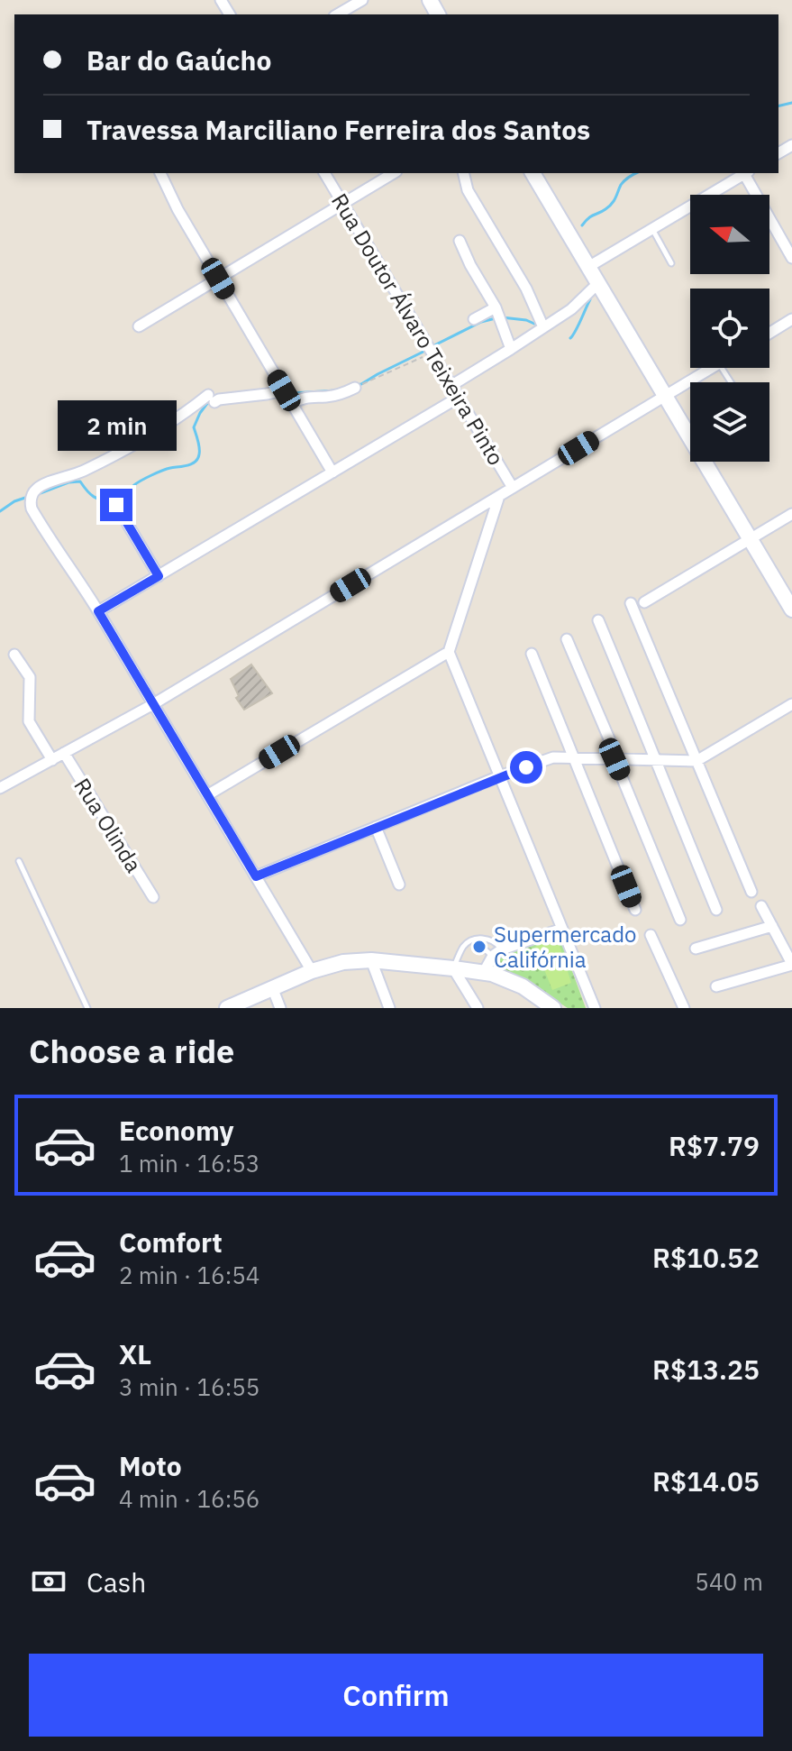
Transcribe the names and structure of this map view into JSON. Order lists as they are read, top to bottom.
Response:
{
  "streets": {
    "street": ["Rua Doutor Álvaro Teixeira Pinto", "Rua Olinda"]
  },
  "places": ["Supermercado Califórnia"],
  "north": "left",
  "page": {
    "banner": ["Bar do Gaúcho", "Travessa Marciliano Ferreira dos Santos"],
    "bubble": "2 min",
    "heading": "Choose a ride",
    "list": [
      {
        "name": "Economy",
        "note": "1 min · 16:53",
        "value": "R$7.79"
      },
      {
        "name": "Comfort",
        "note": "2 min · 16:54",
        "value": "R$10.52"
      },
      {
        "name": "XL",
        "note": "3 min · 16:55",
        "value": "R$13.25"
      },
      {
        "name": "Moto",
        "note": "4 min · 16:56",
        "value": "R$14.05"
      }
    ],
    "pay": ["Cash", "540 m"],
    "buttons": "Confirm"
  }
}
